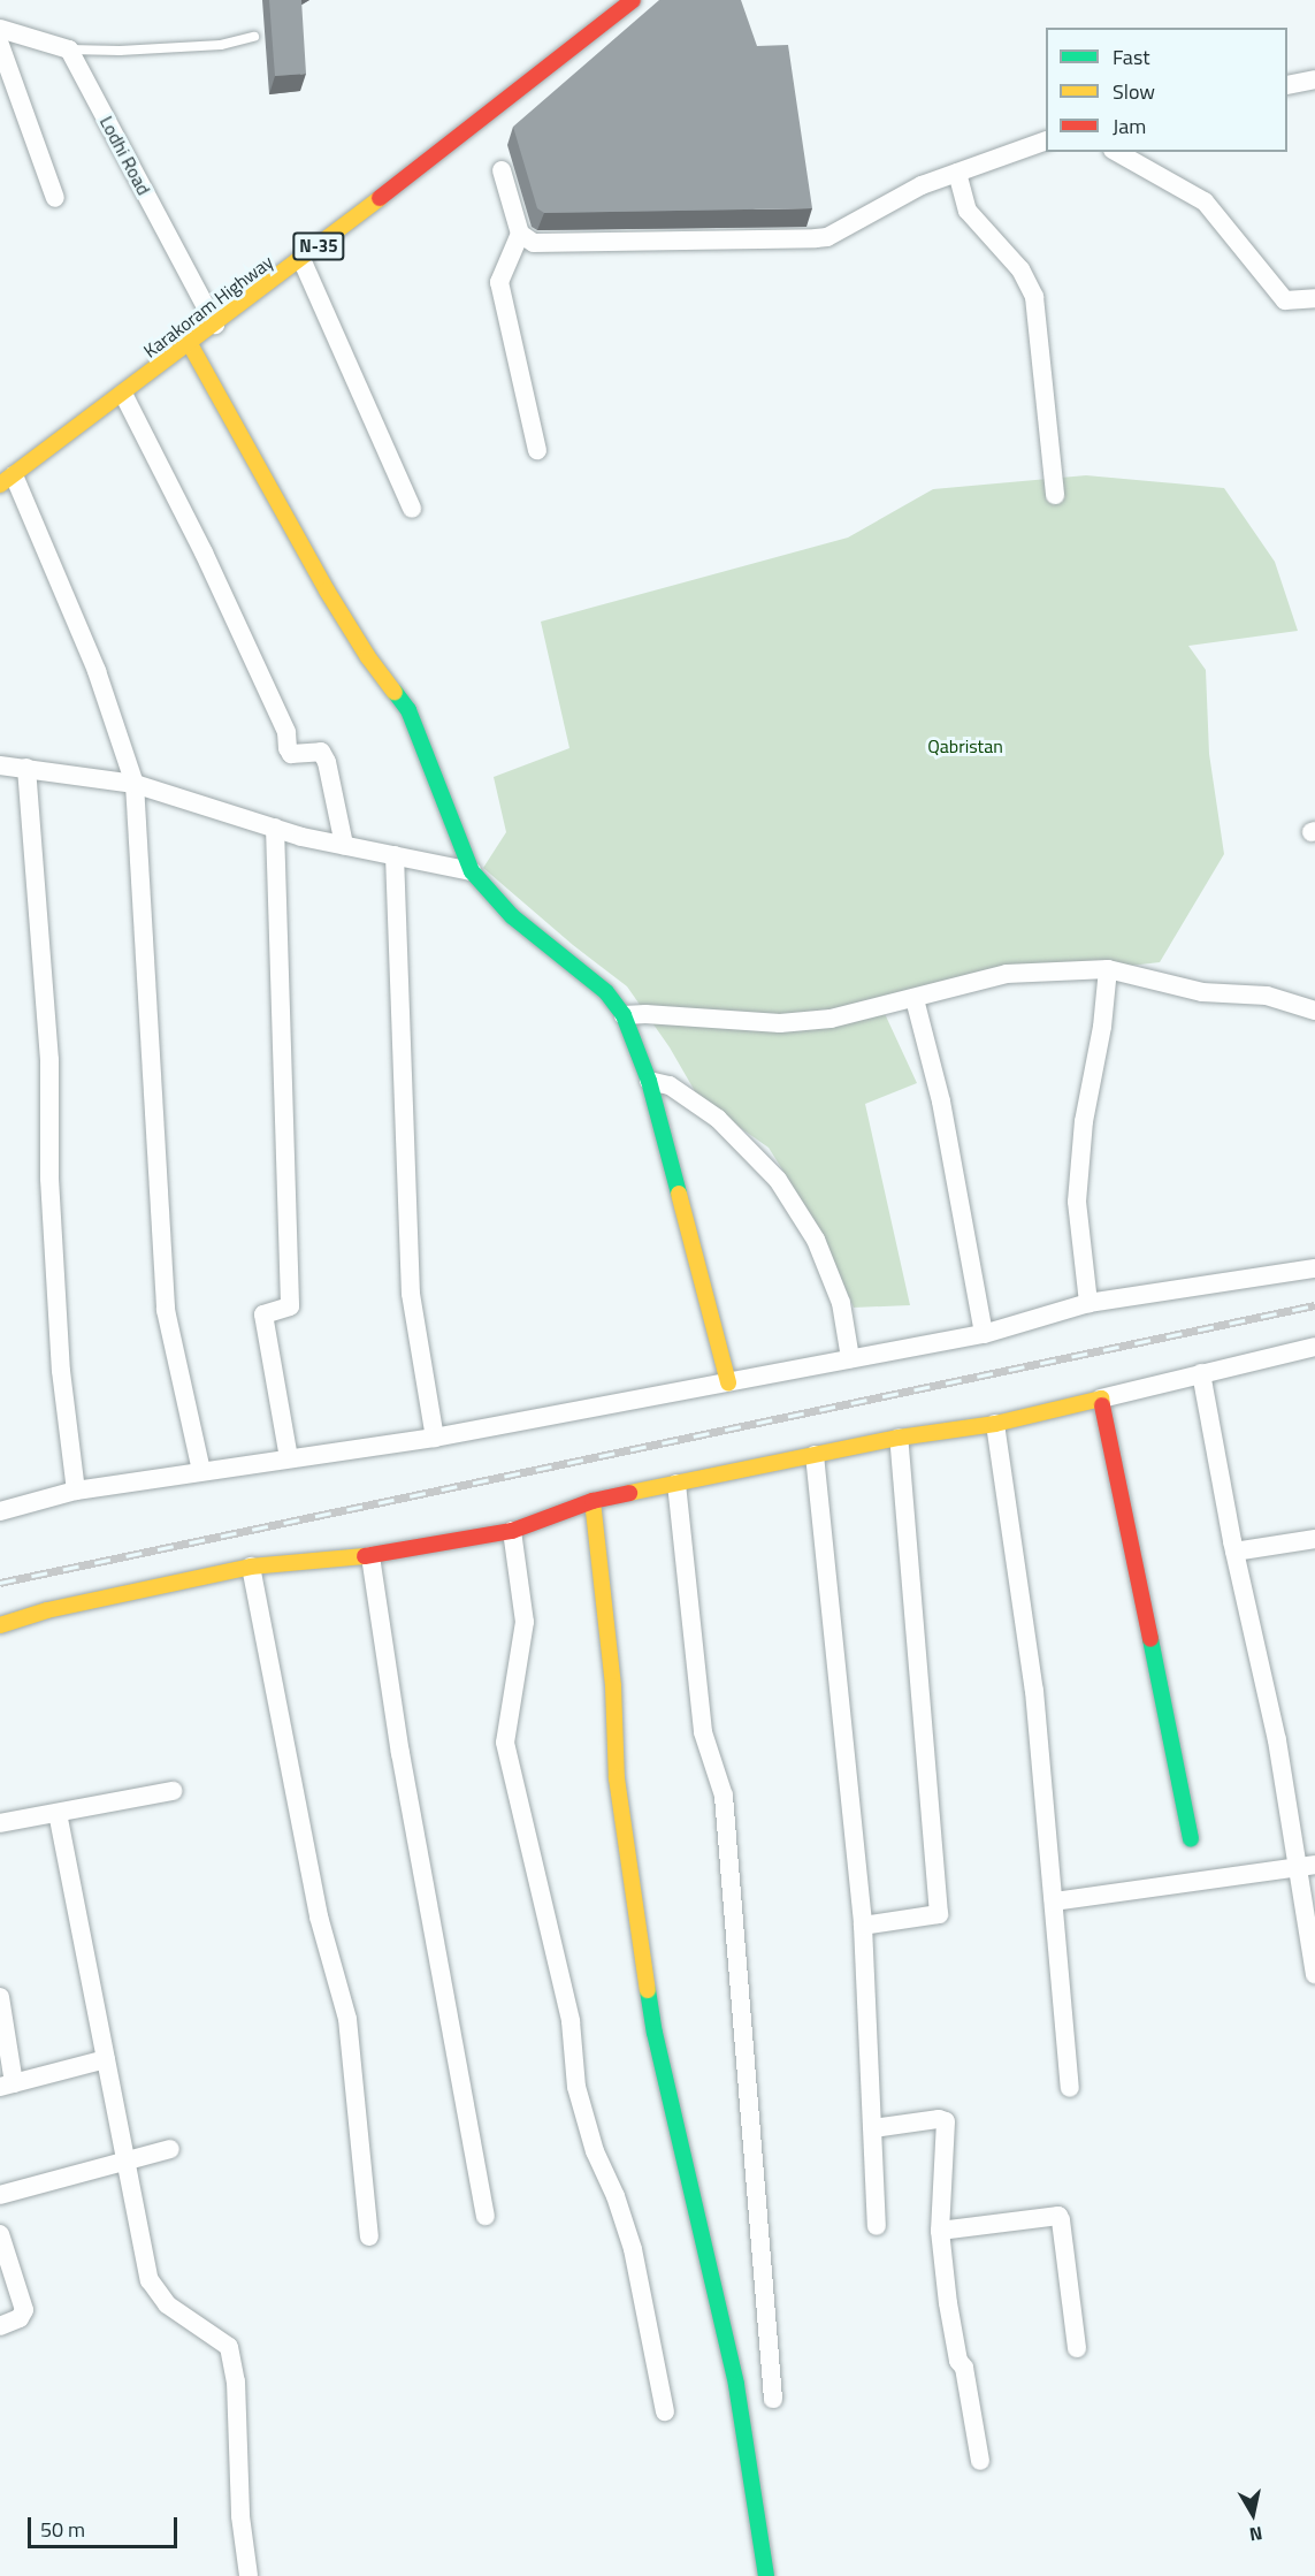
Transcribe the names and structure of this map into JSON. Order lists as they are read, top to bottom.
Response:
{
  "streets": {
    "main road": ["N-35", "Karakoram Highway"],
    "street": ["Lodhi Road"]
  },
  "crossings": [
    ["Lodhi Road", "Karakoram Highway"]
  ],
  "parks": ["Qabristan"],
  "legend": ["Fast", "Slow", "Jam"],
  "scale_bar": "50 m",
  "north": "bottom"
}
